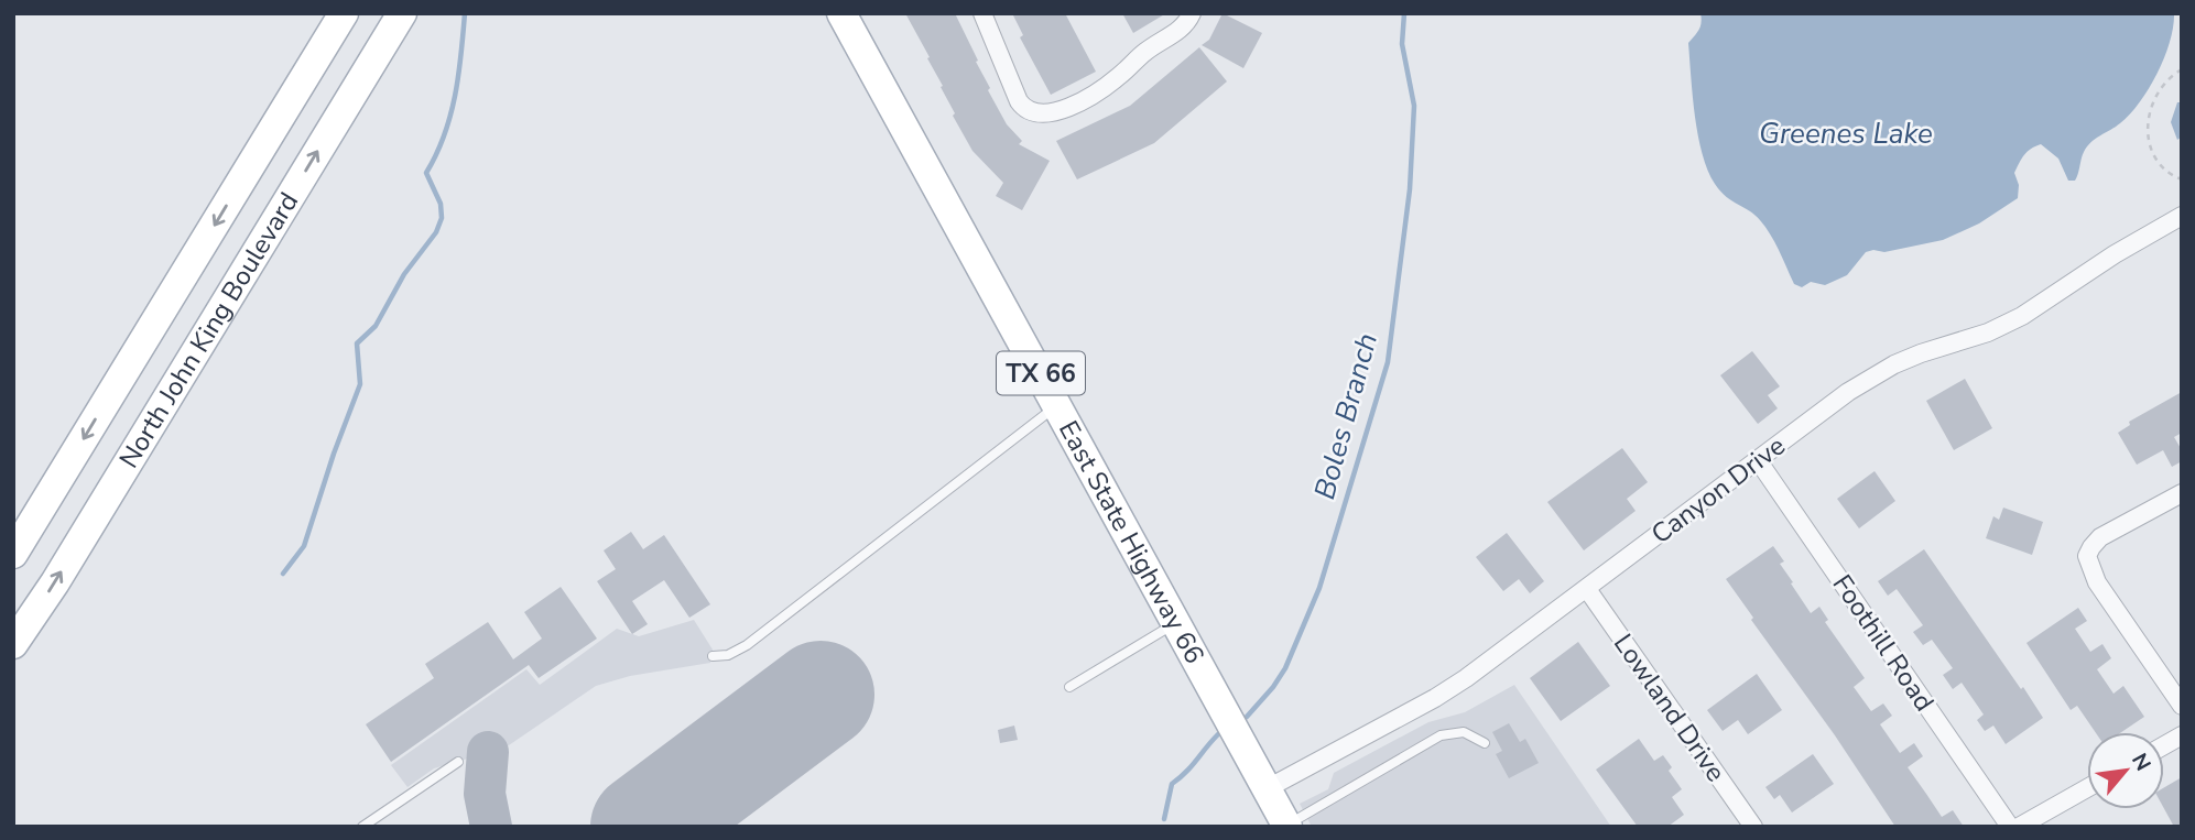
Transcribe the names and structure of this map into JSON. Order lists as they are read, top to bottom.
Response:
{
  "streets": {
    "main road": ["North John King Boulevard", "TX 66", "East State Highway 66"],
    "street": ["Canyon Drive", "Foothill Road", "Lowland Drive"]
  },
  "crossings": [
    ["Canyon Drive", "East State Highway 66"],
    ["Canyon Drive", "Foothill Road"],
    ["Canyon Drive", "Lowland Drive"]
  ],
  "water": ["Greenes Lake", "Boles Branch"],
  "north": "top right"
}
